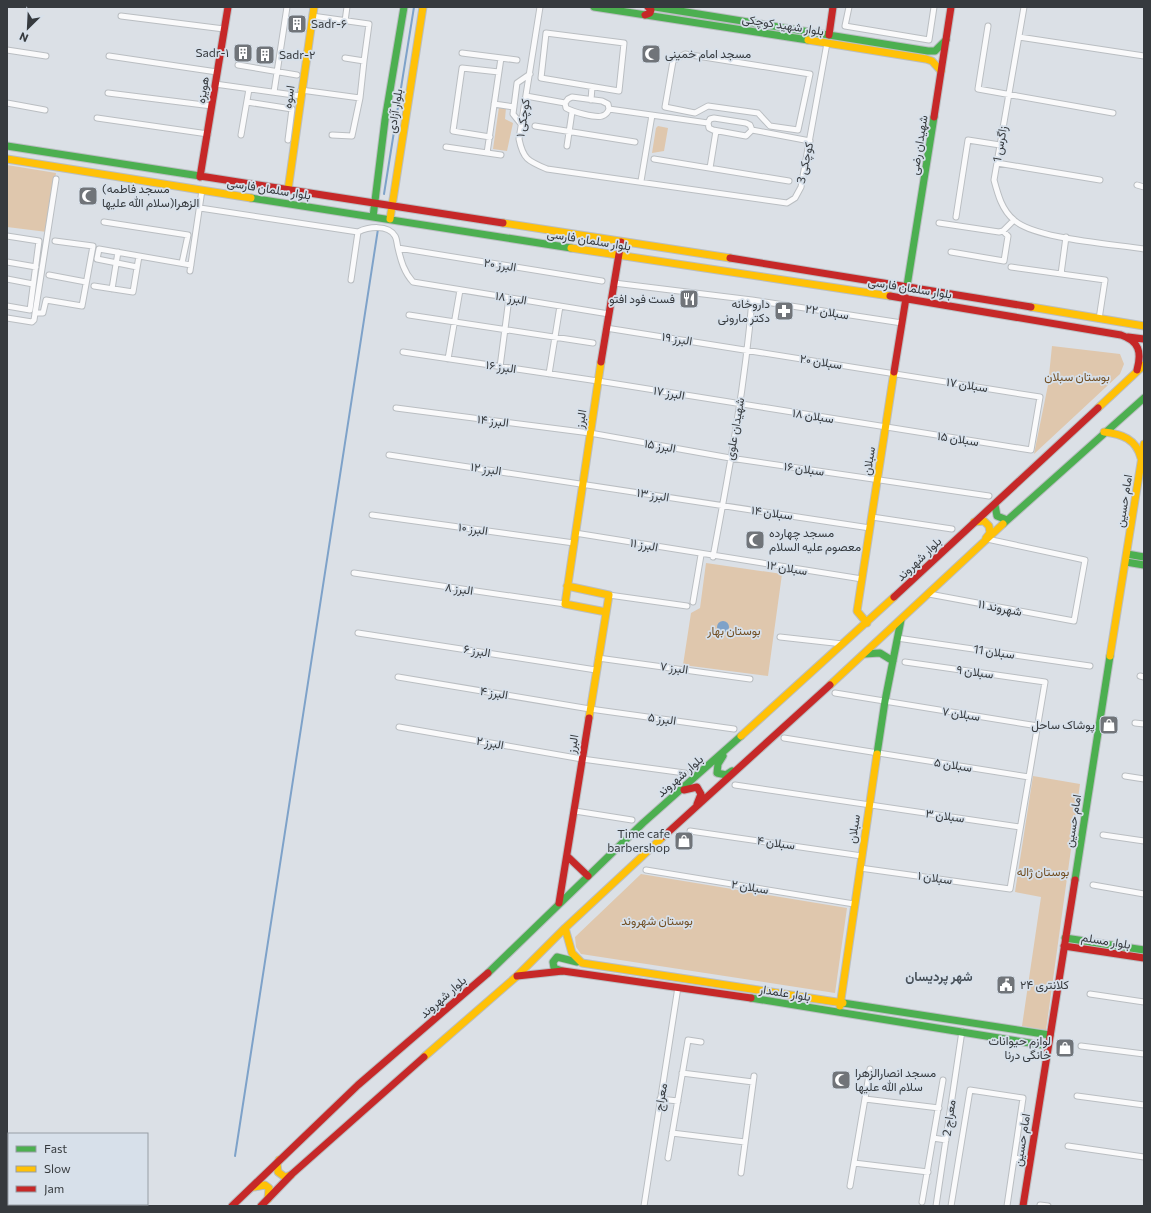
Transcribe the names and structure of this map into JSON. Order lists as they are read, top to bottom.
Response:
{
  "streets": {
    "main road": [
      "بلوار شهید کوچکی",
      "هویزه",
      "اسوه",
      "بلوار آزادی",
      "شهیدان رضی",
      "بلوار سلمان فارسی",
      "البرز",
      "سبلان",
      "امام حسین",
      "بلوار شهروند",
      "بلوار مسلم",
      "بلوار علمدار"
    ],
    "street": [
      "کوچکی ۱",
      "زاگرس 1",
      "کوچکی 3",
      "البرز ۲۰",
      "البرز ۱۸",
      "سبلان ۲۲",
      "البرز ۱۹",
      "سبلان ۲۰",
      "البرز ۱۶",
      "سبلان ۱۷",
      "البرز ۱۷",
      "سبلان ۱۸",
      "البرز ۱۴",
      "شهیدان علوی",
      "سبلان ۱۵",
      "البرز ۱۵",
      "البرز ۱۲",
      "سبلان ۱۶",
      "البرز ۱۳",
      "سبلان ۱۴",
      "البرز ۱۰",
      "البرز ۱۱",
      "سبلان ۱۲",
      "البرز ۸",
      "شهروند ۱۱",
      "البرز ۶",
      "سبلان 11",
      "البرز ۷",
      "سبلان ۹",
      "البرز ۴",
      "سبلان ۷",
      "البرز ۵",
      "البرز ۲",
      "سبلان ۵",
      "سبلان ۳",
      "سبلان ۴",
      "سبلان ۱",
      "سبلان ۲",
      "معراج",
      "معراج 2"
    ]
  },
  "crossings": [
    ["بلوار شهید کوچکی", "کوچکی 3"],
    ["هویزه", "بلوار سلمان فارسی"],
    ["اسوه", "بلوار سلمان فارسی"],
    ["بلوار آزادی", "بلوار سلمان فارسی"],
    ["کوچکی ۱", "کوچکی 3"],
    ["شهیدان رضی", "بلوار سلمان فارسی"],
    ["بلوار سلمان فارسی", "البرز"],
    ["بلوار سلمان فارسی", "سبلان"],
    ["البرز ۲۰", "البرز ۱۸"],
    ["البرز ۱۸", "البرز"],
    ["سبلان ۲۲", "البرز"],
    ["سبلان ۲۲", "شهیدان علوی"],
    ["سبلان ۲۲", "سبلان"],
    ["البرز ۱۹", "سبلان ۲۰"],
    ["البرز ۱۹", "البرز"],
    ["البرز ۱۹", "شهیدان علوی"],
    ["سبلان ۲۰", "سبلان ۱۷"],
    ["سبلان ۲۰", "شهیدان علوی"],
    ["سبلان ۲۰", "سبلان"],
    ["البرز ۱۶", "البرز ۱۷"],
    ["البرز ۱۶", "البرز"],
    ["سبلان ۱۷", "سبلان ۱۵"],
    ["سبلان ۱۷", "سبلان"],
    ["البرز ۱۷", "سبلان ۱۸"],
    ["البرز ۱۷", "البرز"],
    ["البرز ۱۷", "شهیدان علوی"],
    ["سبلان ۱۸", "شهیدان علوی"],
    ["سبلان ۱۸", "سبلان ۱۵"],
    ["سبلان ۱۸", "سبلان"],
    ["البرز", "البرز ۱۴"],
    ["البرز", "البرز ۱۵"],
    ["البرز", "البرز ۱۲"],
    ["البرز", "البرز ۱۳"],
    ["البرز", "البرز ۱۰"],
    ["البرز", "البرز ۱۱"],
    ["البرز", "بلوار شهروند"],
    ["البرز", "البرز ۸"],
    ["البرز", "البرز ۶"],
    ["البرز", "البرز ۷"],
    ["البرز", "البرز ۴"],
    ["البرز", "البرز ۵"],
    ["البرز", "البرز ۲"],
    ["البرز ۱۴", "البرز ۱۵"],
    ["شهیدان علوی", "البرز ۱۵"],
    ["شهیدان علوی", "سبلان ۱۶"],
    ["شهیدان علوی", "البرز ۱۳"],
    ["شهیدان علوی", "سبلان ۱۴"],
    ["شهیدان علوی", "البرز ۱۱"],
    ["شهیدان علوی", "سبلان ۱۲"],
    ["سبلان ۱۵", "سبلان"],
    ["البرز ۱۵", "سبلان ۱۶"],
    ["سبلان", "سبلان ۱۶"],
    ["سبلان", "سبلان ۱۴"],
    ["سبلان", "بلوار شهروند"],
    ["سبلان", "سبلان ۱۲"],
    ["سبلان", "سبلان 11"],
    ["سبلان", "سبلان ۷"],
    ["سبلان", "سبلان ۵"],
    ["سبلان", "سبلان ۳"],
    ["سبلان", "سبلان ۴"],
    ["سبلان", "سبلان ۱"],
    ["سبلان", "سبلان ۲"],
    ["سبلان", "بلوار علمدار"],
    ["البرز ۱۲", "البرز ۱۳"],
    ["البرز ۱۳", "سبلان ۱۴"],
    ["امام حسین", "بلوار مسلم"],
    ["امام حسین", "بلوار علمدار"],
    ["البرز ۱۱", "سبلان ۱۲"],
    ["سبلان ۹", "سبلان ۷"],
    ["البرز ۴", "البرز ۵"],
    ["سبلان ۳", "سبلان ۱"],
    ["بلوار علمدار", "معراج"],
    ["بلوار علمدار", "معراج 2"]
  ],
  "districts": ["شهر پردیسان"],
  "parks": [
    "بوستان سبلان",
    "بوستان بهار",
    "بوستان ژاله",
    "بوستان شهروند"
  ],
  "places": {
    "building": ["Sadr-۶", "Sadr-۱", "Sadr-۲"],
    "mosque": [
      "مسجد امام خمینی",
      "(مسجد فاطمه الزهرا(سلام الله علیها",
      "مسجد چهارده معصوم علیه السلام",
      "مسجد انصارالزهرا سلام الله علیها"
    ],
    "restaurant": ["فست فود افتو"],
    "pharmacy": ["داروخانه دکتر مارونی"],
    "shop": ["پوشاک ساحل", "Time cafe barbershop", "لوازم حیوانات خانگی درنا"],
    "public building": ["کلانتری ۲۴"]
  },
  "legend": ["Fast", "Slow", "Jam"],
  "north": "bottom left"
}
